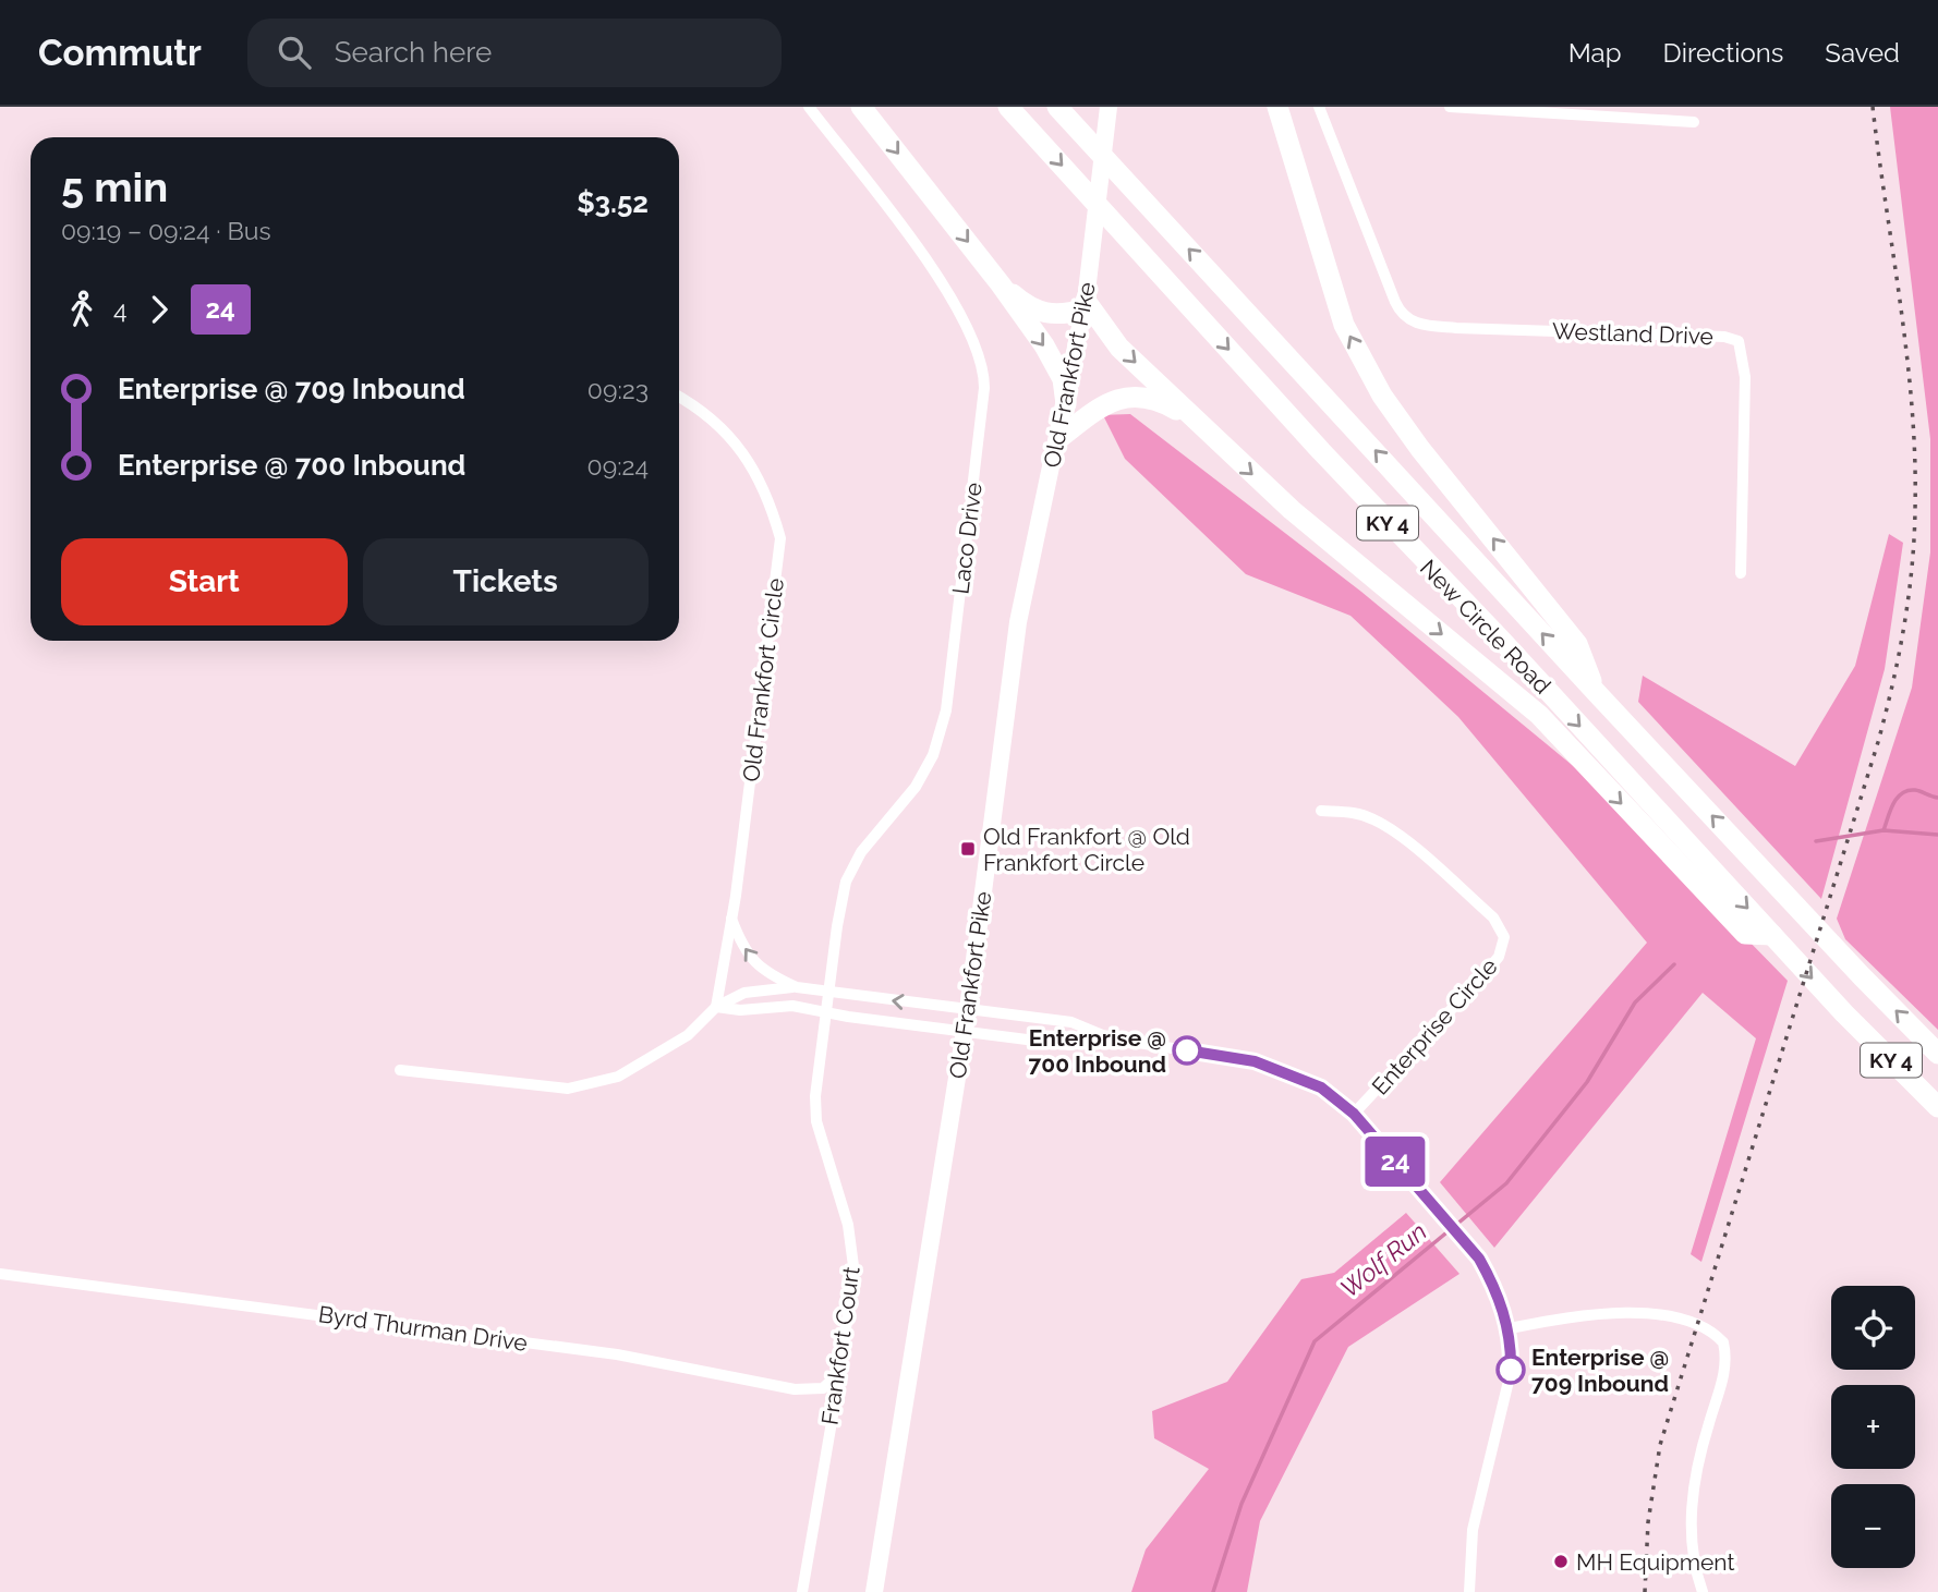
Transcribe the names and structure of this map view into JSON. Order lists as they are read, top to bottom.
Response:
{
  "streets": {
    "highway": ["KY 4", "New Circle Road"],
    "main road": ["Old Frankfort Pike"],
    "street": [
      "Westland Drive",
      "Laco Drive",
      "Old Frankfort Circle",
      "Enterprise Circle",
      "Byrd Thurman Drive",
      "Frankfort Court"
    ]
  },
  "crossings": [
    ["Laco Drive", "Frankfort Court"],
    ["Byrd Thurman Drive", "Frankfort Court"]
  ],
  "water": ["Wolf Run"],
  "places": {
    "transit": ["Old Frankfort @ Old Frankfort Circle"],
    "other": ["Enterprise @ 700 Inbound", "Enterprise @ 709 Inbound", "MH Equipment"]
  },
  "lines": ["bus line 24"],
  "page": {
    "header": "Commutr",
    "search": "Search here",
    "nav": ["Map", "Directions", "Saved"],
    "on_map": "24",
    "heading": ["5 min", "09:19 – 09:24 · Bus", "$3.52"],
    "legs": ["4", "24"],
    "list": [
      {
        "name": "Enterprise @ 709 Inbound",
        "value": "09:23"
      },
      {
        "name": "Enterprise @ 700 Inbound",
        "value": "09:24"
      }
    ],
    "buttons": ["Start", "Tickets"],
    "map_buttons": ["+", "−"]
  }
}
